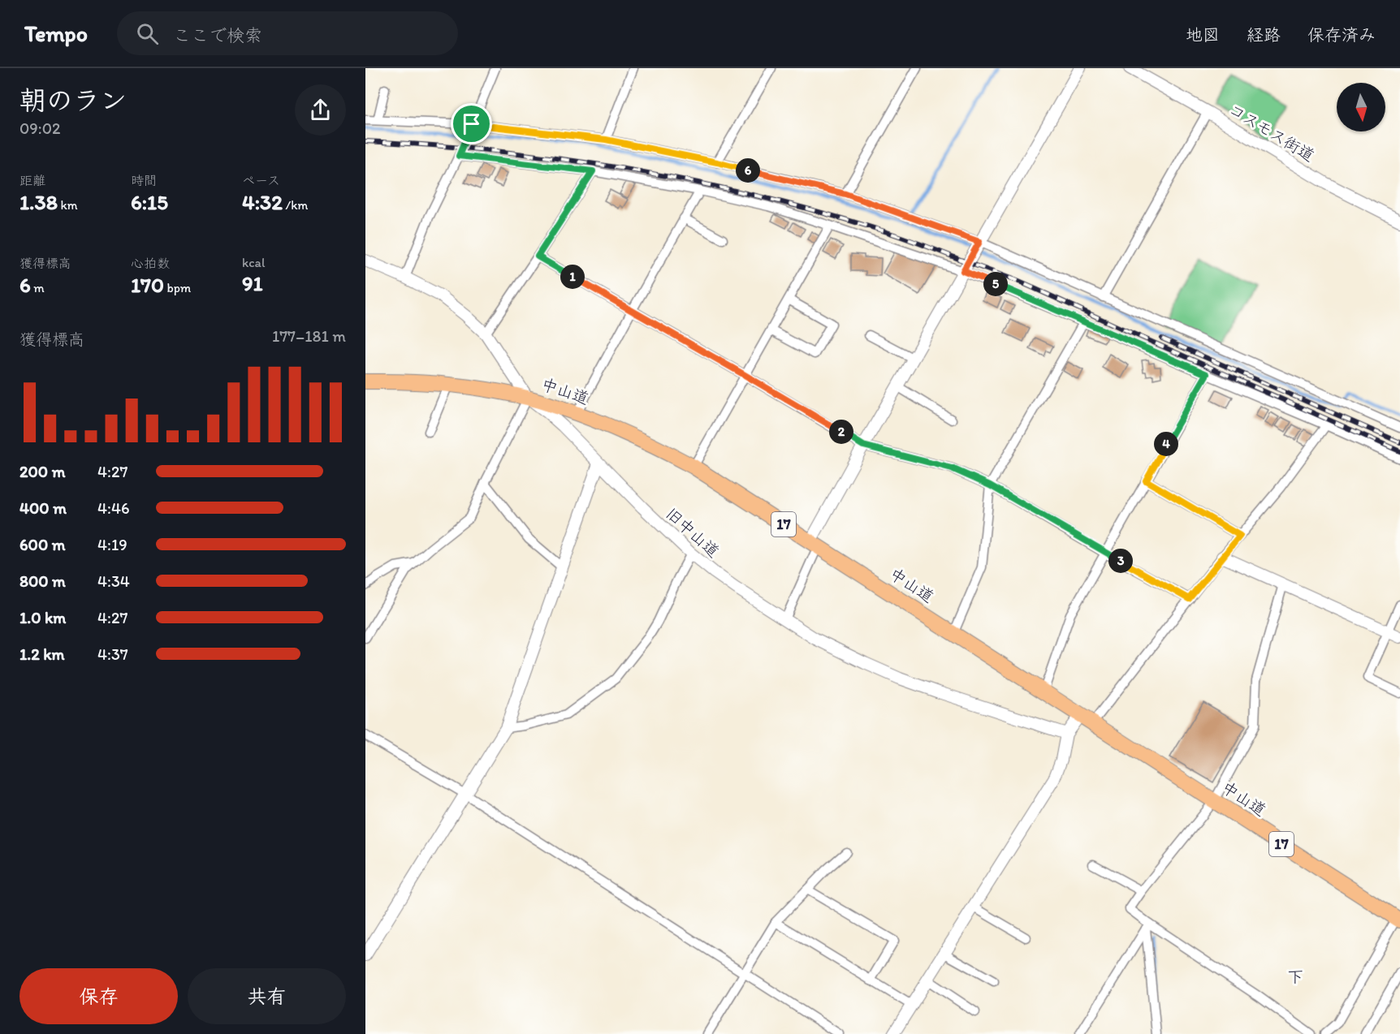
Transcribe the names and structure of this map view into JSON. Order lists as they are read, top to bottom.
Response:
{
  "streets": {
    "highway": ["中山道", "17"],
    "street": ["コスモス街道", "旧中山道"]
  },
  "crossings": [
    ["中山道", "旧中山道"]
  ],
  "districts": ["下"],
  "north": "bottom",
  "page": {
    "header": "Tempo",
    "search": "ここで検索",
    "nav": ["地図", "経路", "保存済み"],
    "heading": ["朝のラン", "09:02"],
    "stats": [
      ["距離", "1.38 km"],
      ["時間", "6:15"],
      ["ペース", "4:32 /km"],
      ["獲得標高", "6 m"],
      ["心拍数", "170 bpm"],
      ["kcal", "91"]
    ],
    "pins": [
      "6",
      "1",
      "5",
      "2",
      "4",
      "3"
    ],
    "chart": ["獲得標高", "177–181 m"],
    "list": [
      {
        "name": "200 m",
        "note": "4:27"
      },
      {
        "name": "400 m",
        "note": "4:46"
      },
      {
        "name": "600 m",
        "note": "4:19"
      },
      {
        "name": "800 m",
        "note": "4:34"
      },
      {
        "name": "1.0 km",
        "note": "4:27"
      },
      {
        "name": "1.2 km",
        "note": "4:37"
      }
    ],
    "buttons": ["保存", "共有"]
  }
}
